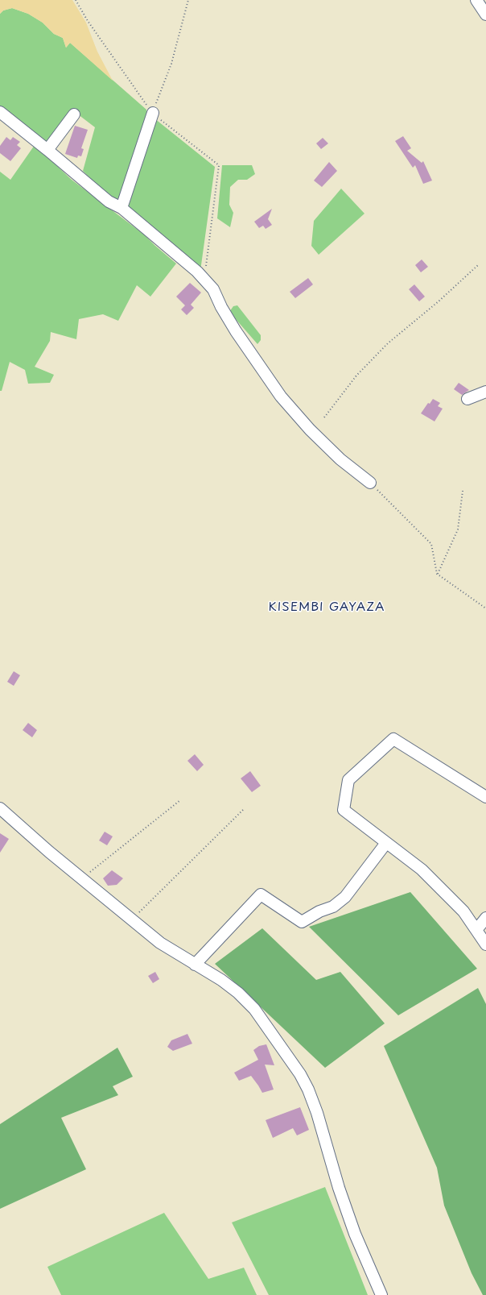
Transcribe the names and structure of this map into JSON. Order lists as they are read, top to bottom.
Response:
{
  "districts": ["KISEMBI GAYAZA"]
}
